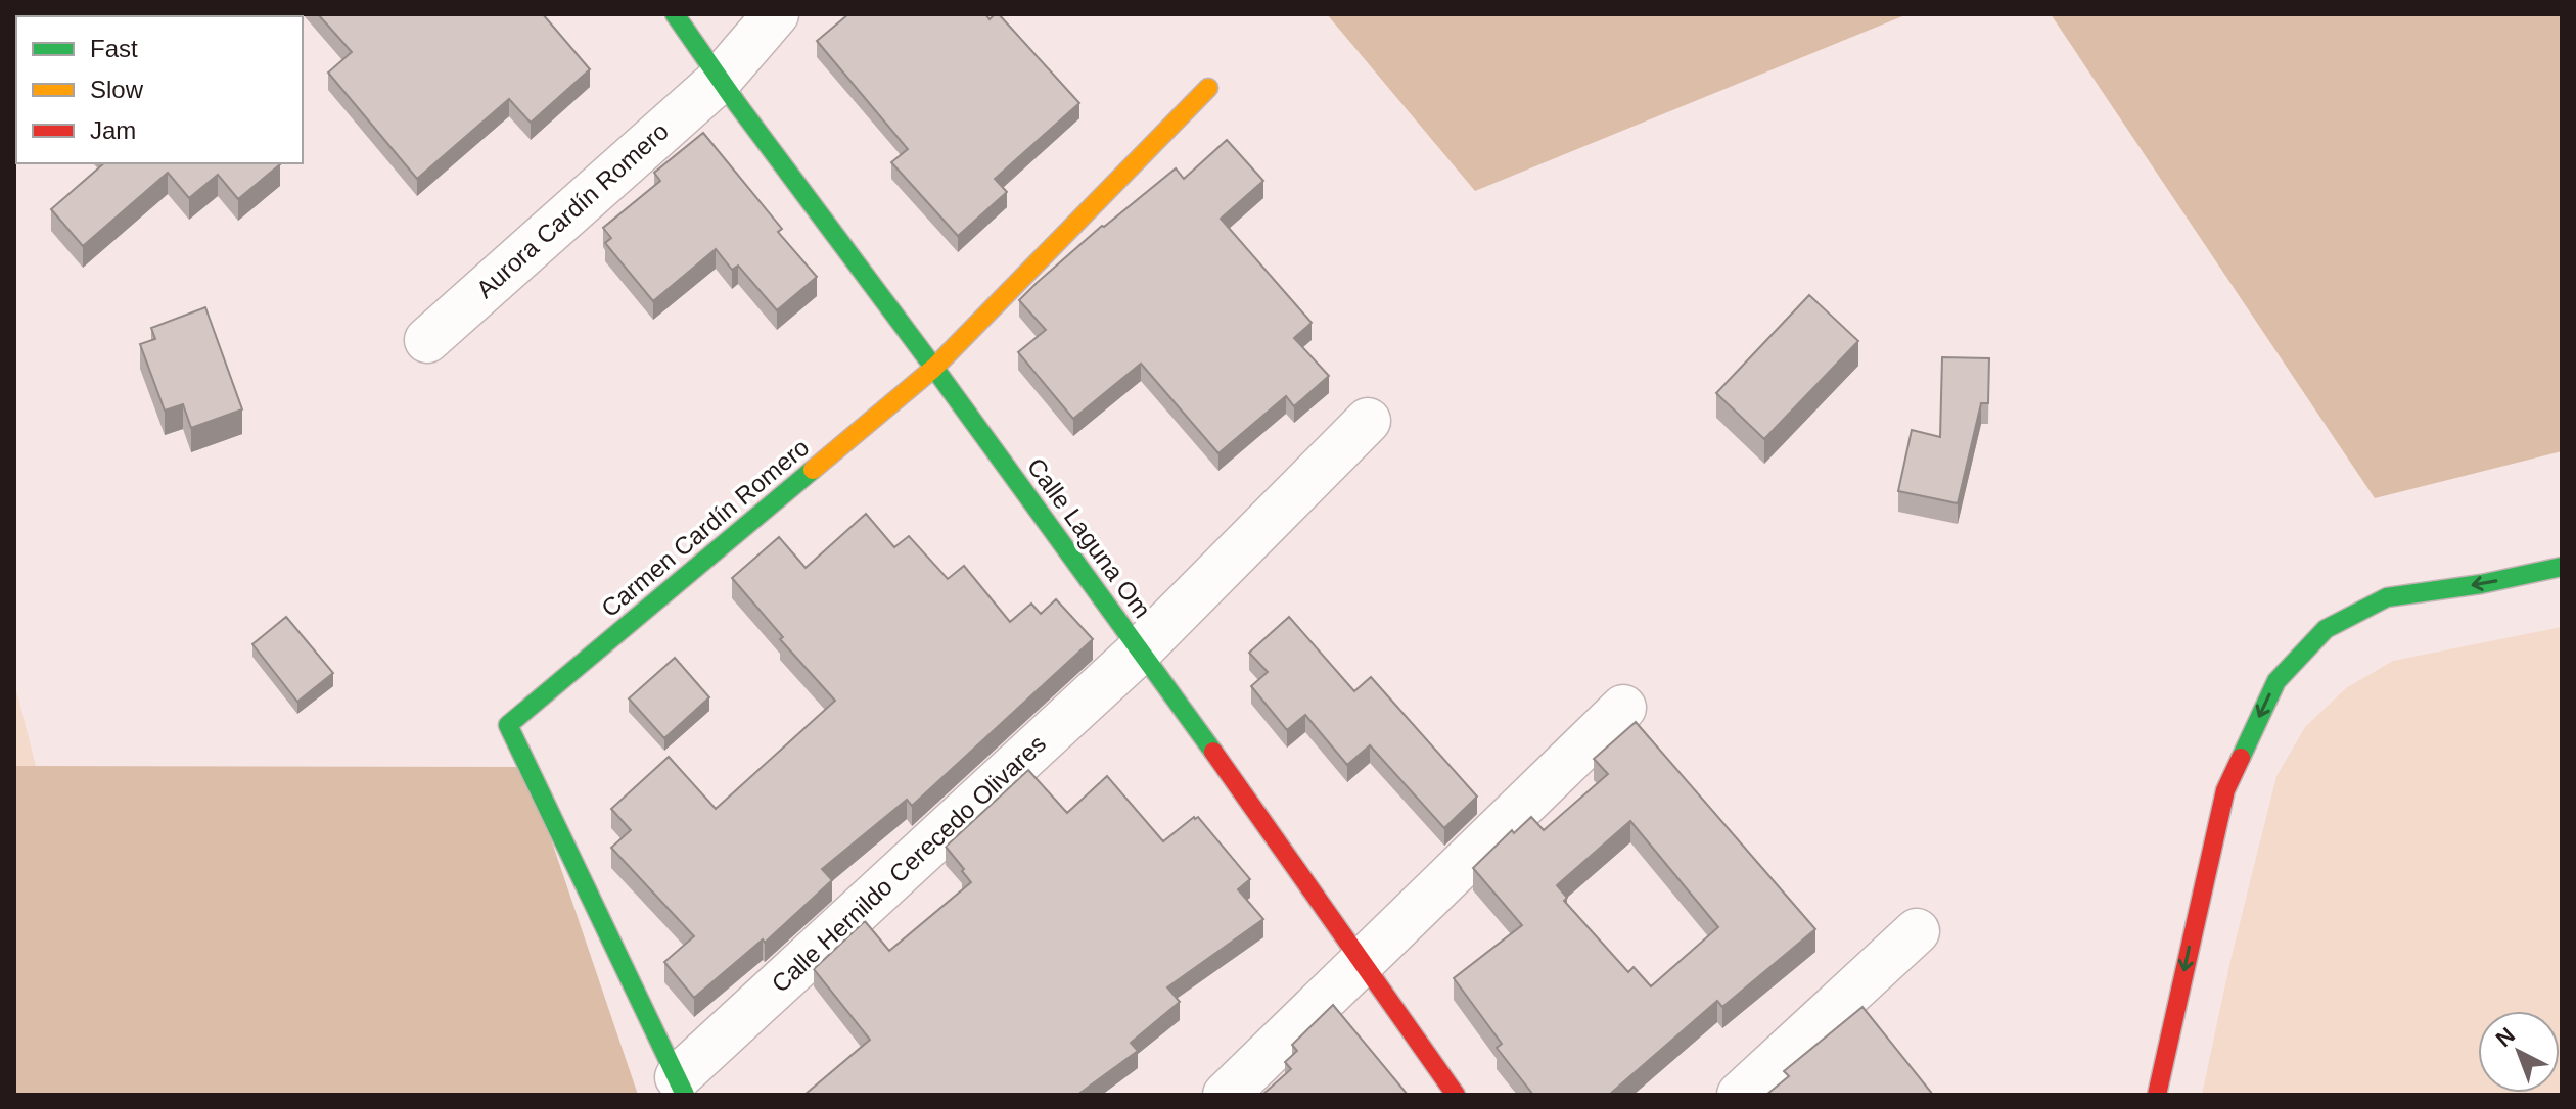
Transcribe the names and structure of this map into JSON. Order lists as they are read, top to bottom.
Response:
{
  "streets": {
    "street": [
      "Aurora Cardín Romero",
      "Carmen Cardín Romero",
      "Calle Laguna Om",
      "Calle Hernildo Cerecedo Olivares"
    ]
  },
  "crossings": [
    ["Aurora Cardín Romero", "Calle Laguna Om"],
    ["Carmen Cardín Romero", "Calle Laguna Om"],
    ["Carmen Cardín Romero", "Calle Hernildo Cerecedo Olivares"],
    ["Calle Laguna Om", "Calle Hernildo Cerecedo Olivares"]
  ],
  "legend": ["Fast", "Slow", "Jam"],
  "north": "top left"
}
